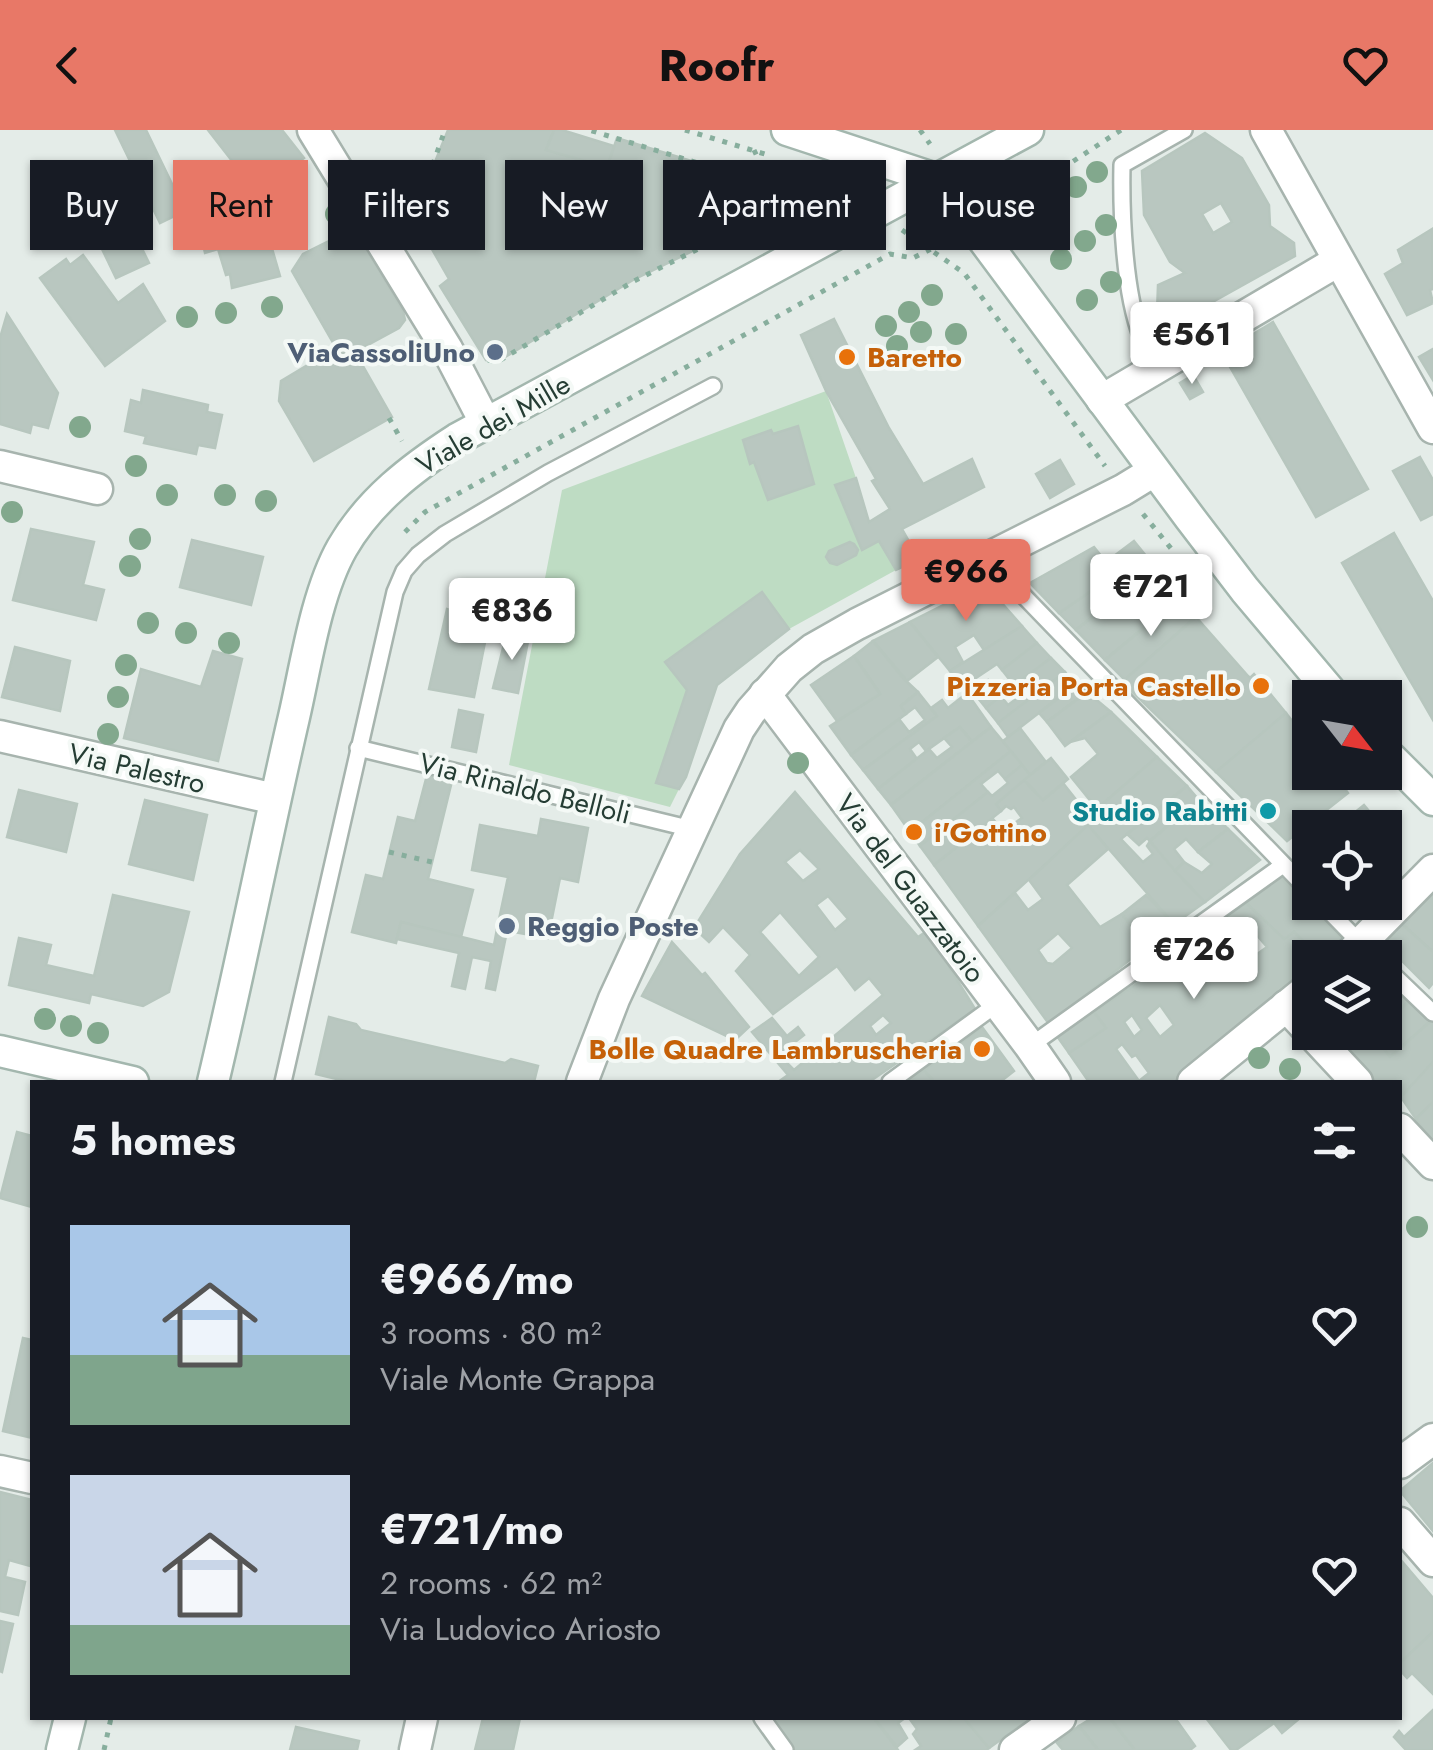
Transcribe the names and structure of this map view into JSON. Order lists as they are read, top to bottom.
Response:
{
  "streets": {
    "street": ["Viale dei Mille", "Via Palestro", "Via del Guazzatoio"],
    "lane": ["Via Rinaldo Belloli"]
  },
  "crossings": [
    ["Viale dei Mille", "Via Palestro"]
  ],
  "places": [
    "ViaCassoliUno",
    "Baretto",
    "Pizzeria Porta Castello",
    "Studio Rabitti",
    "i'Gottino",
    "Reggio Poste",
    "Bolle Quadre Lambruscheria"
  ],
  "north": "bottom right",
  "page": {
    "header": "Roofr",
    "chip": [
      "Buy",
      "Rent",
      "Filters",
      "New",
      "Apartment",
      "House"
    ],
    "price": [
      "€561",
      "€966",
      "€721",
      "€836",
      "€726"
    ],
    "heading": "5 homes",
    "list": [
      {
        "name": "€966/mo",
        "note": "3 rooms · 80 m² · Viale Monte Grappa"
      },
      {
        "name": "€721/mo",
        "note": "2 rooms · 62 m² · Via Ludovico Ariosto"
      }
    ]
  }
}
